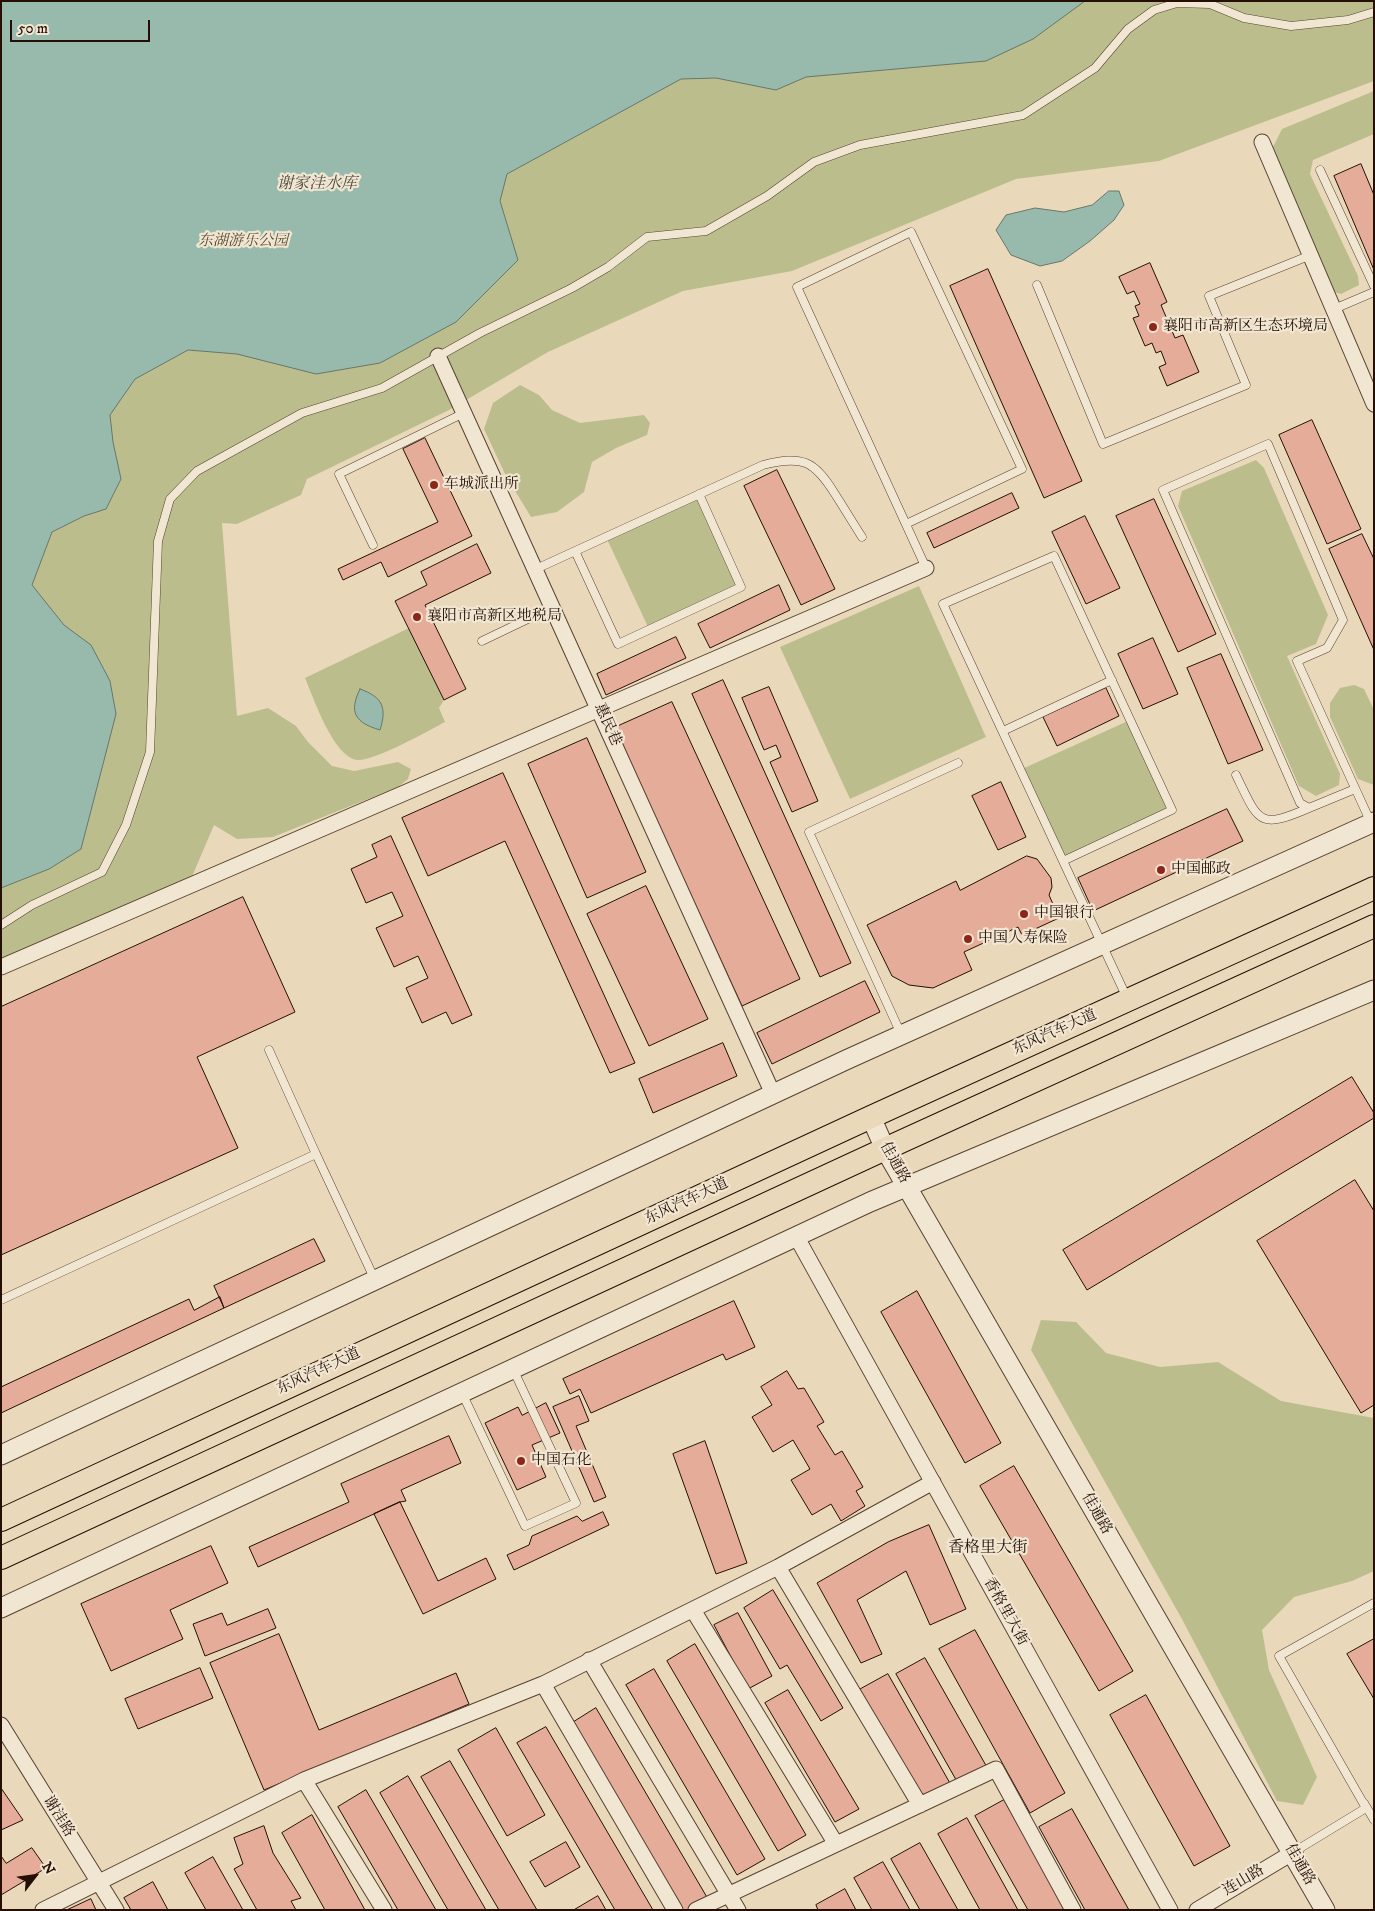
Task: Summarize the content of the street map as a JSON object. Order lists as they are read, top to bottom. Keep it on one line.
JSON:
{"streets":{"main road":["东风汽车大道"],"street":["惠民巷","佳通路","香格里大街","谢洼路","连山路"]},"crossings":[["东风汽车大道","佳通路"],["佳通路","连山路"]],"districts":["香格里大街"],"water":["谢家洼水库"],"parks":["东湖游乐公园"],"places":["襄阳市高新区生态环境局","车城派出所","襄阳市高新区地税局","中国邮政","中国银行","中国人寿保险","中国石化"],"scale_bar":"50 m","north":"top right"}
